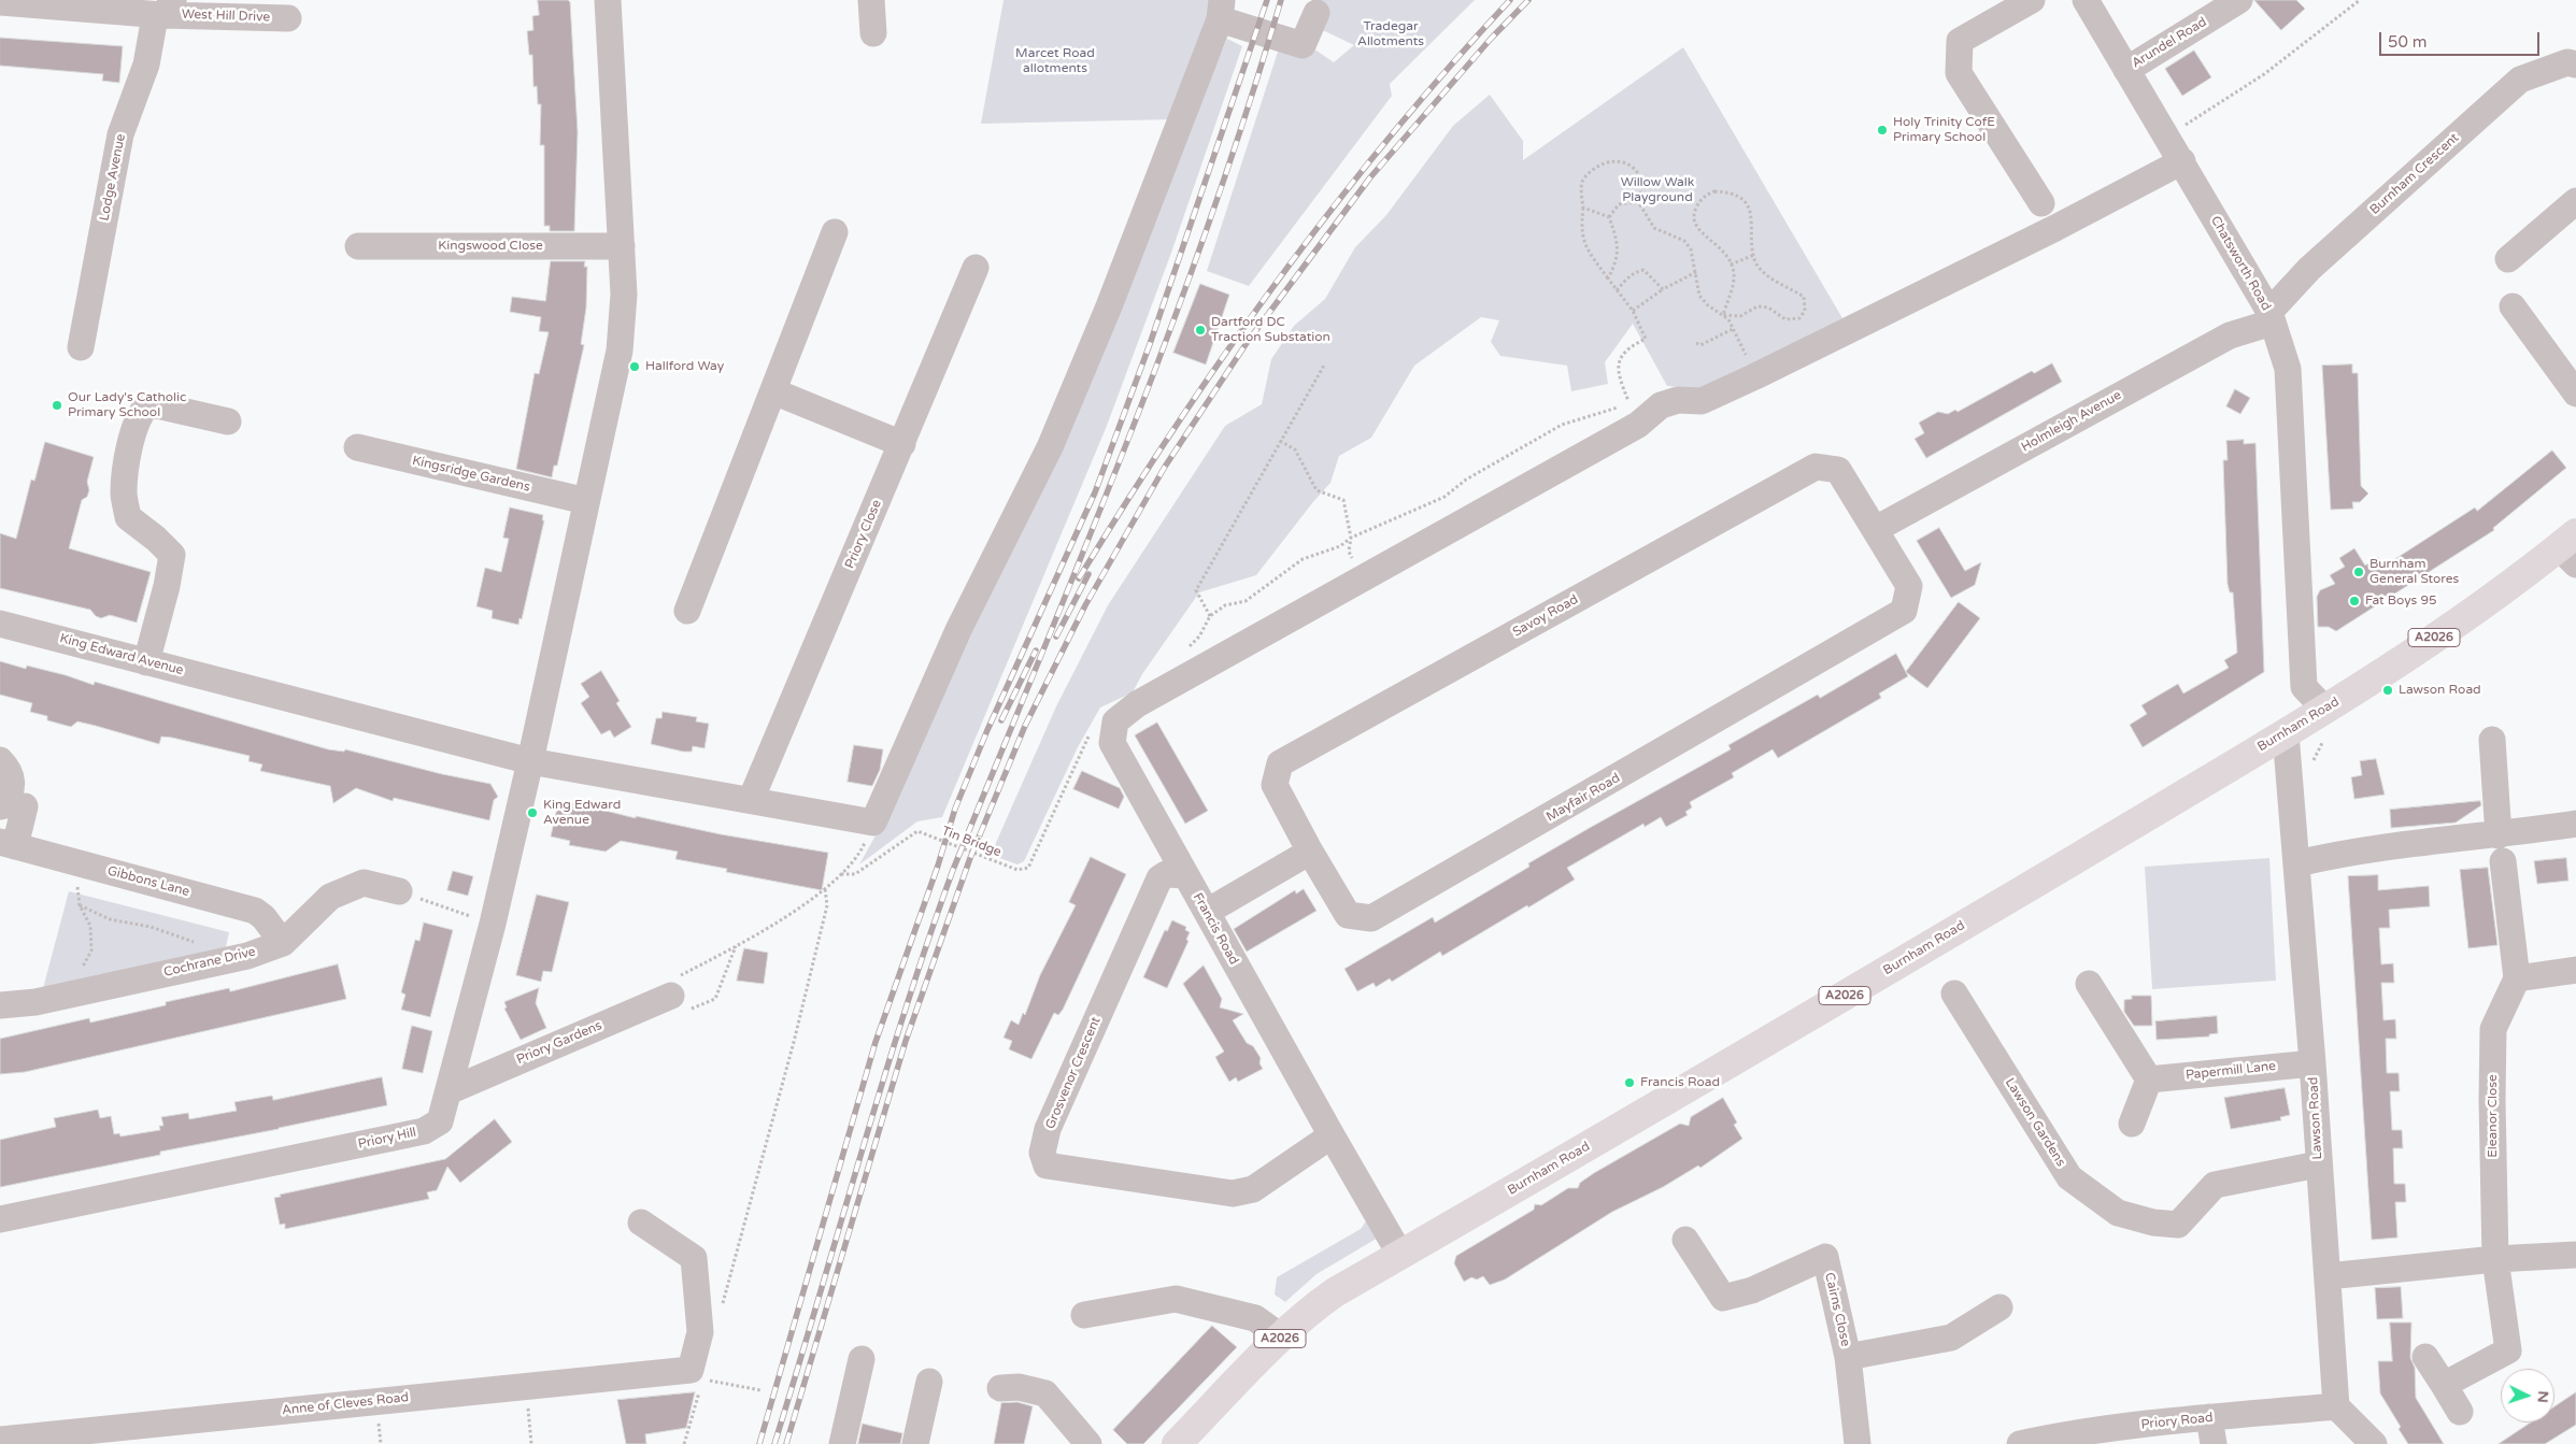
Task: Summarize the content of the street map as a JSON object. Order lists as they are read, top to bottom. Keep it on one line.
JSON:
{"streets":{"main road":["A2026","Burnham Road"],"street":["West Hill Drive","Arundel Road","Burnham Crescent","Lodge Avenue","Kingswood Close","Chatsworth Road","Holmleigh Avenue","Kingsridge Gardens","Priory Close","Savoy Road","King Edward Avenue","Mayfair Road","Gibbons Lane","Francis Road","Cochrane Drive","Priory Gardens","Papermill Lane","Grosvenor Crescent","Eleanor Close","Lawson Road","Lawson Gardens","Priory Hill","Cairns Close","Anne of Cleves Road","Priory Road"],"path":["Tin Bridge"]},"crossings":[["West Hill Drive","Lodge Avenue"],["Arundel Road","Chatsworth Road"],["Burnham Crescent","Chatsworth Road"],["Burnham Crescent","Holmleigh Avenue"],["Chatsworth Road","Holmleigh Avenue"],["Chatsworth Road","Burnham Road"],["Holmleigh Avenue","Savoy Road"],["Holmleigh Avenue","Mayfair Road"],["Priory Close","King Edward Avenue"],["Savoy Road","Mayfair Road"],["King Edward Avenue","Priory Hill"],["Burnham Road","Francis Road"],["Burnham Road","Lawson Road"],["Tin Bridge","Francis Road"],["Gibbons Lane","Cochrane Drive"],["Francis Road","Grosvenor Crescent"],["Priory Gardens","Priory Hill"],["Papermill Lane","Lawson Road"],["Lawson Road","Lawson Gardens"],["Lawson Road","Priory Road"]],"parks":["Tradegar Allotments","Marcet Road allotments","Willow Walk Playground"],"places":["Holy Trinity CofE Primary School","Dartford DC Traction Substation","Hallford Way","Our Lady's Catholic Primary School","Burnham General Stores","Fat Boys 95","Lawson Road","King Edward Avenue","Francis Road"],"scale_bar":"50 m","north":"right"}
